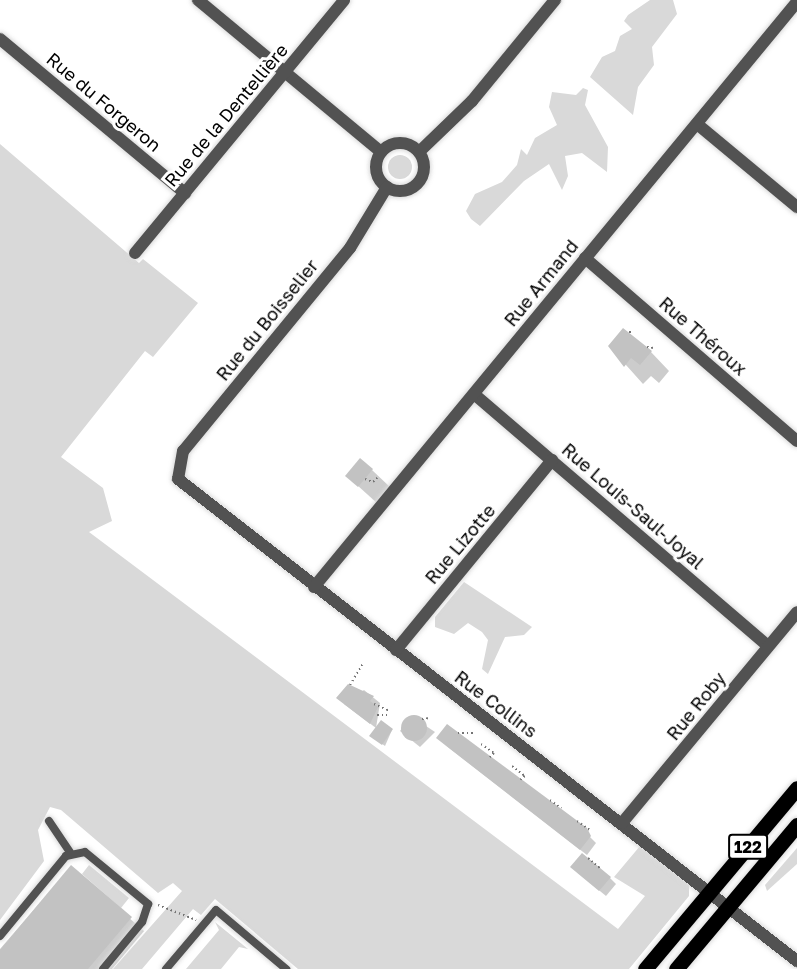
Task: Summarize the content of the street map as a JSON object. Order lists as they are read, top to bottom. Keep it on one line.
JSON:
{"streets":{"main road":["122"],"street":["Rue du Forgeron","Rue de la Dentellière","Rue Armand","Rue du Boisselier","Rue Théroux","Rue Louis-Saul-Joyal","Rue Lizotte","Rue Collins","Rue Roby"]},"crossings":[["Rue du Forgeron","Rue de la Dentellière"],["Rue Armand","Rue Théroux"],["Rue Armand","Rue Louis-Saul-Joyal"],["Rue Armand","Rue Collins"],["Rue du Boisselier","Rue Collins"],["Rue Louis-Saul-Joyal","Rue Lizotte"],["Rue Louis-Saul-Joyal","Rue Roby"],["Rue Lizotte","Rue Collins"],["Rue Collins","Rue Roby"],["Rue Collins","122"]]}
